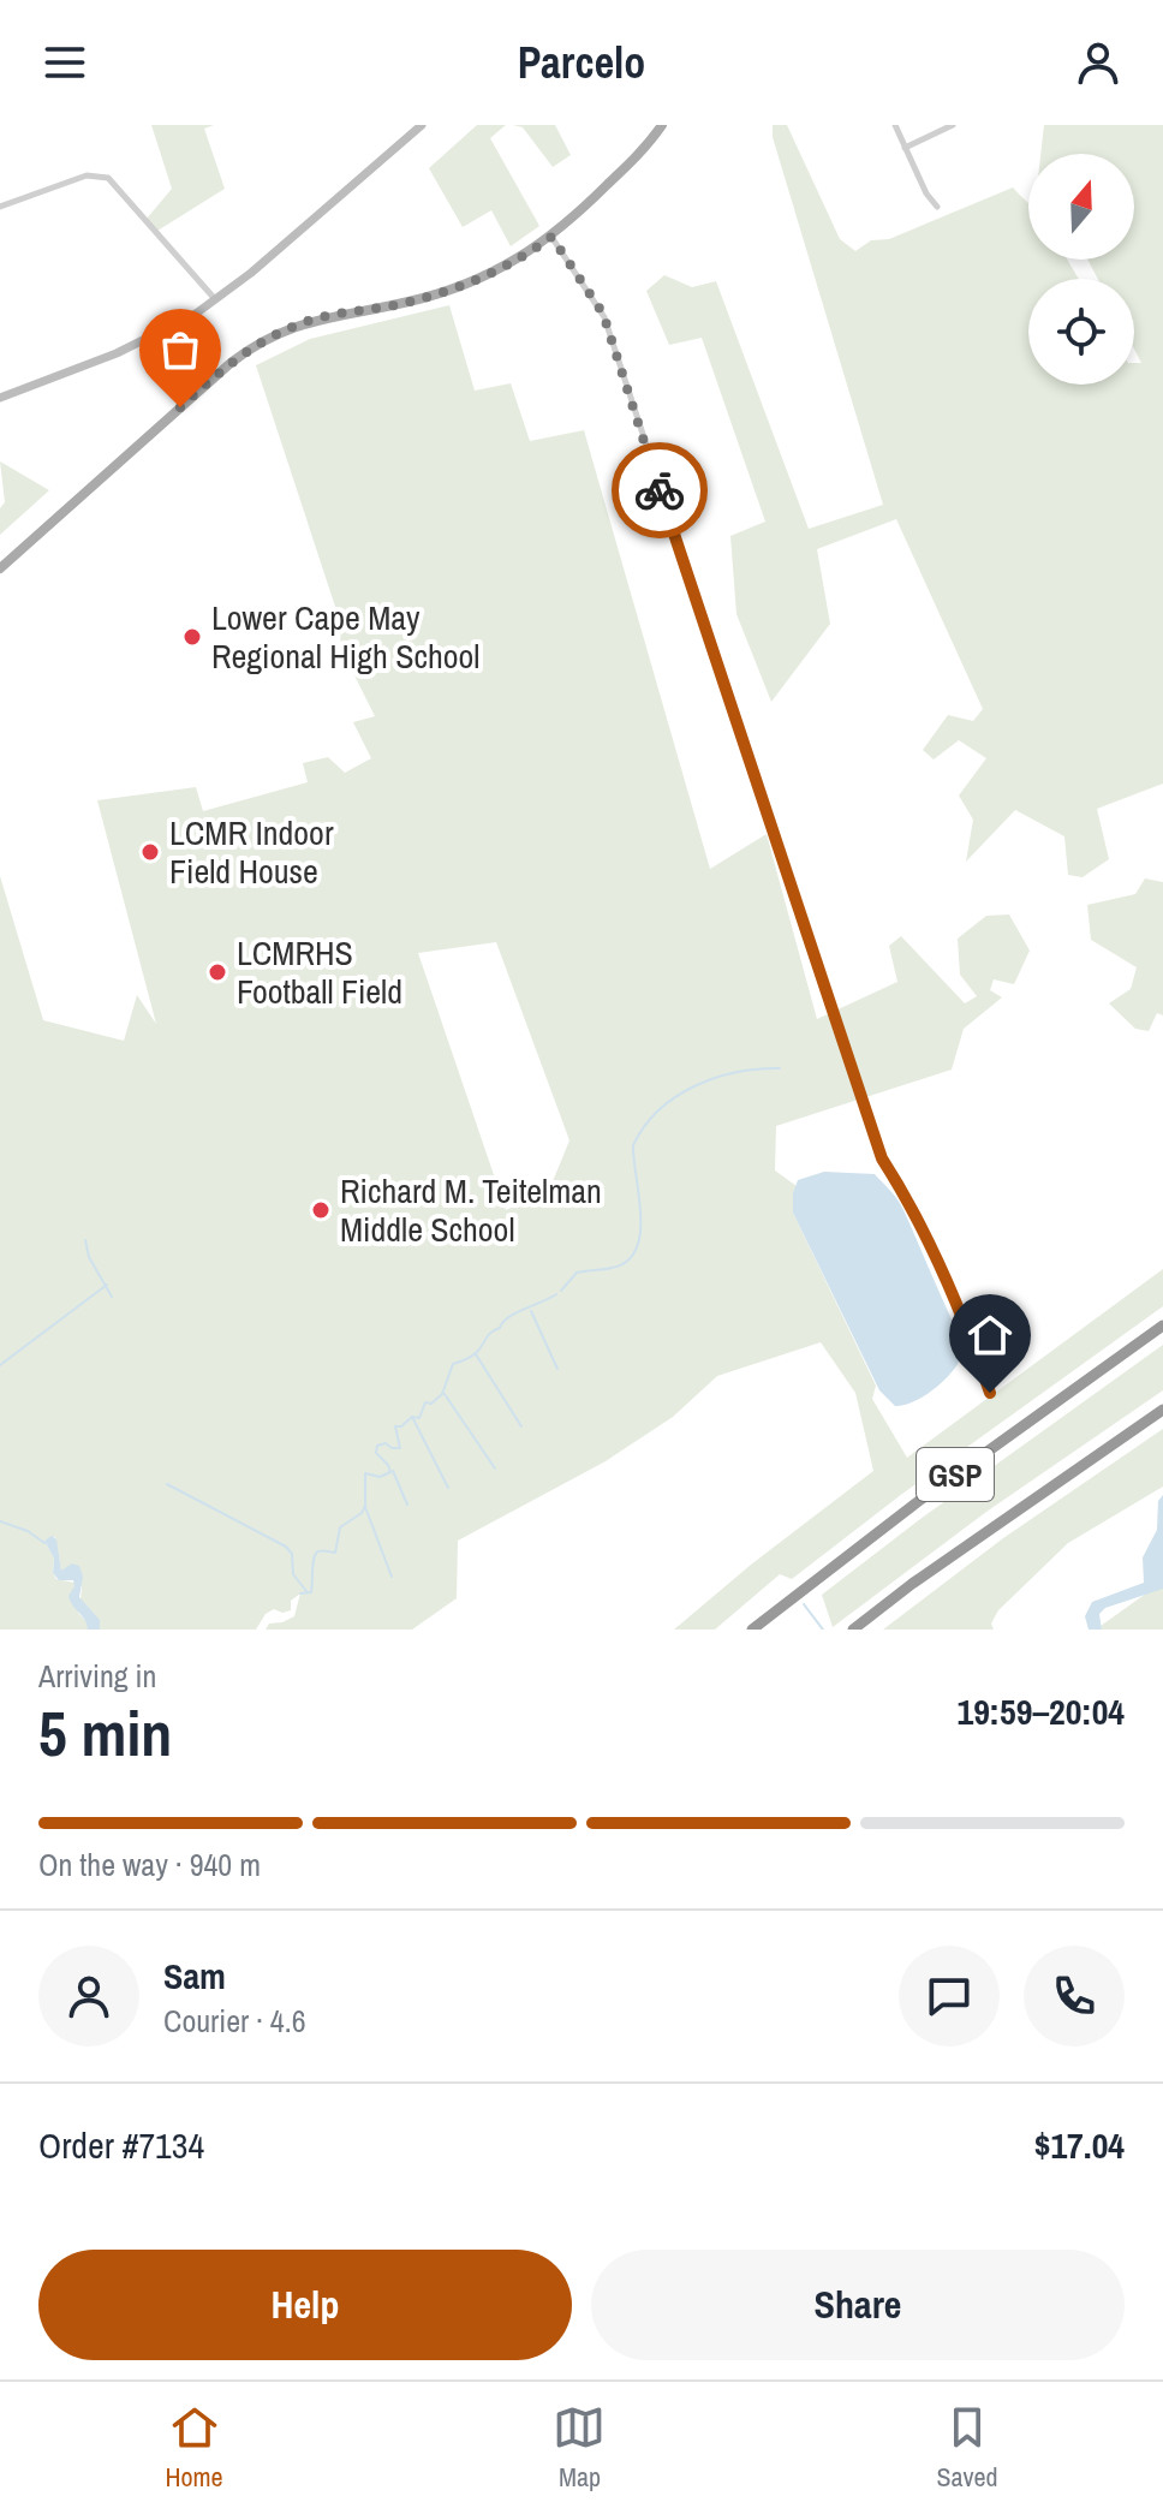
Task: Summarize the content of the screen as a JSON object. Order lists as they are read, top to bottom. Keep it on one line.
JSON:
{"streets":{"highway":["GSP"]},"places":["Lower Cape May Regional High School","LCMR Indoor Field House","LCMRHS Football Field","Richard M. Teitelman Middle School"],"north":"top","page":{"header":"Parcelo","heading":["5 min","Arriving in","19:59–20:04"],"panel":["Sam","Courier · 4.6","Order #7134","$17.04"],"bar":"On the way · 940 m","buttons":["Help","Share"],"tabs":["Home","Map","Saved"]}}
